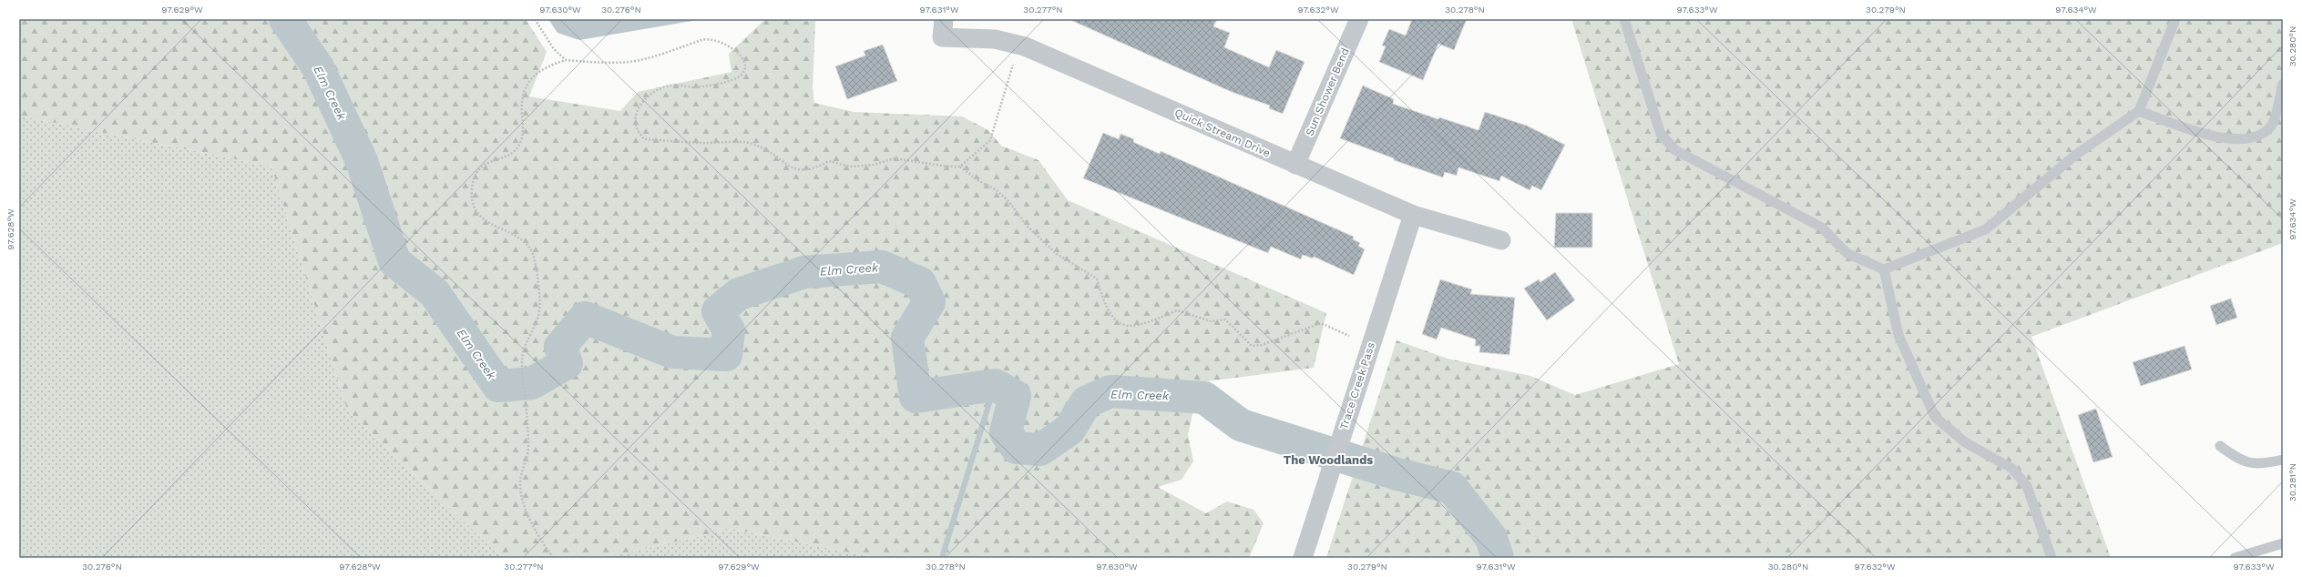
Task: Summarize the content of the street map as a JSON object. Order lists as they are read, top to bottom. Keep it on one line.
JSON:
{"streets":{"street":["Sun Shower Bend","Quick Stream Drive","Trace Creek Pass"]},"crossings":[["Sun Shower Bend","Quick Stream Drive"],["Quick Stream Drive","Trace Creek Pass"]],"districts":["The Woodlands"],"water":["Elm Creek"],"coordinates":["97.629°W","97.630°W","30.276°N","97.631°W","30.277°N","97.632°W","30.278°N","97.633°W","30.279°N","97.634°W","30.280°N","97.628°W","30.281°N"]}
